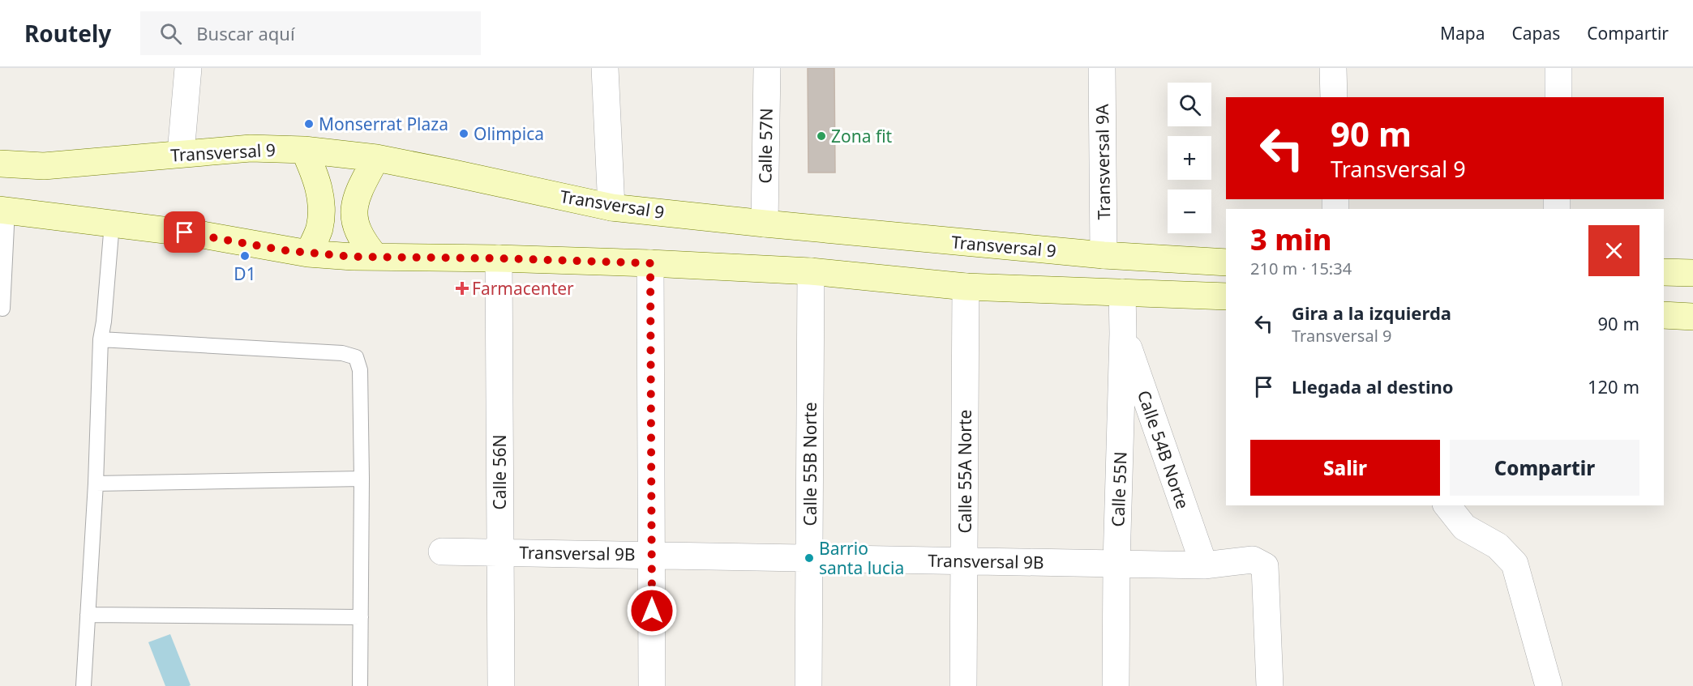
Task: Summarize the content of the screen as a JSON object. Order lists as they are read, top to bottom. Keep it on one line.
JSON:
{"streets":{"main road":["Transversal 9"],"street":["Calle 57N","Transversal 9A","Calle 54B Norte","Calle 55B Norte","Calle 55A Norte","Calle 56N","Calle 55N","Transversal 9B"]},"crossings":[["Calle 57N","Transversal 9"],["Transversal 9","Transversal 9A"],["Calle 54B Norte","Calle 55N"],["Calle 54B Norte","Transversal 9B"],["Calle 55B Norte","Transversal 9B"],["Calle 55A Norte","Transversal 9B"],["Calle 56N","Transversal 9B"],["Calle 55N","Transversal 9B"]],"places":{"other":["Monserrat Plaza","Olimpica","Zona fit","D1","Barrio santa lucia"],"health":["Farmacenter"]},"page":{"header":"Routely","search":"Buscar aquí","nav":["Mapa","Capas","Compartir"],"map_buttons":["+","−"],"turn":["90 m","Transversal 9"],"heading":["3 min","210 m · 15:34"],"list":[{"name":"Gira a la izquierda","note":"Transversal 9","value":"90 m"},{"name":"Llegada al destino","value":"120 m"}],"buttons":["Salir","Compartir"]}}
